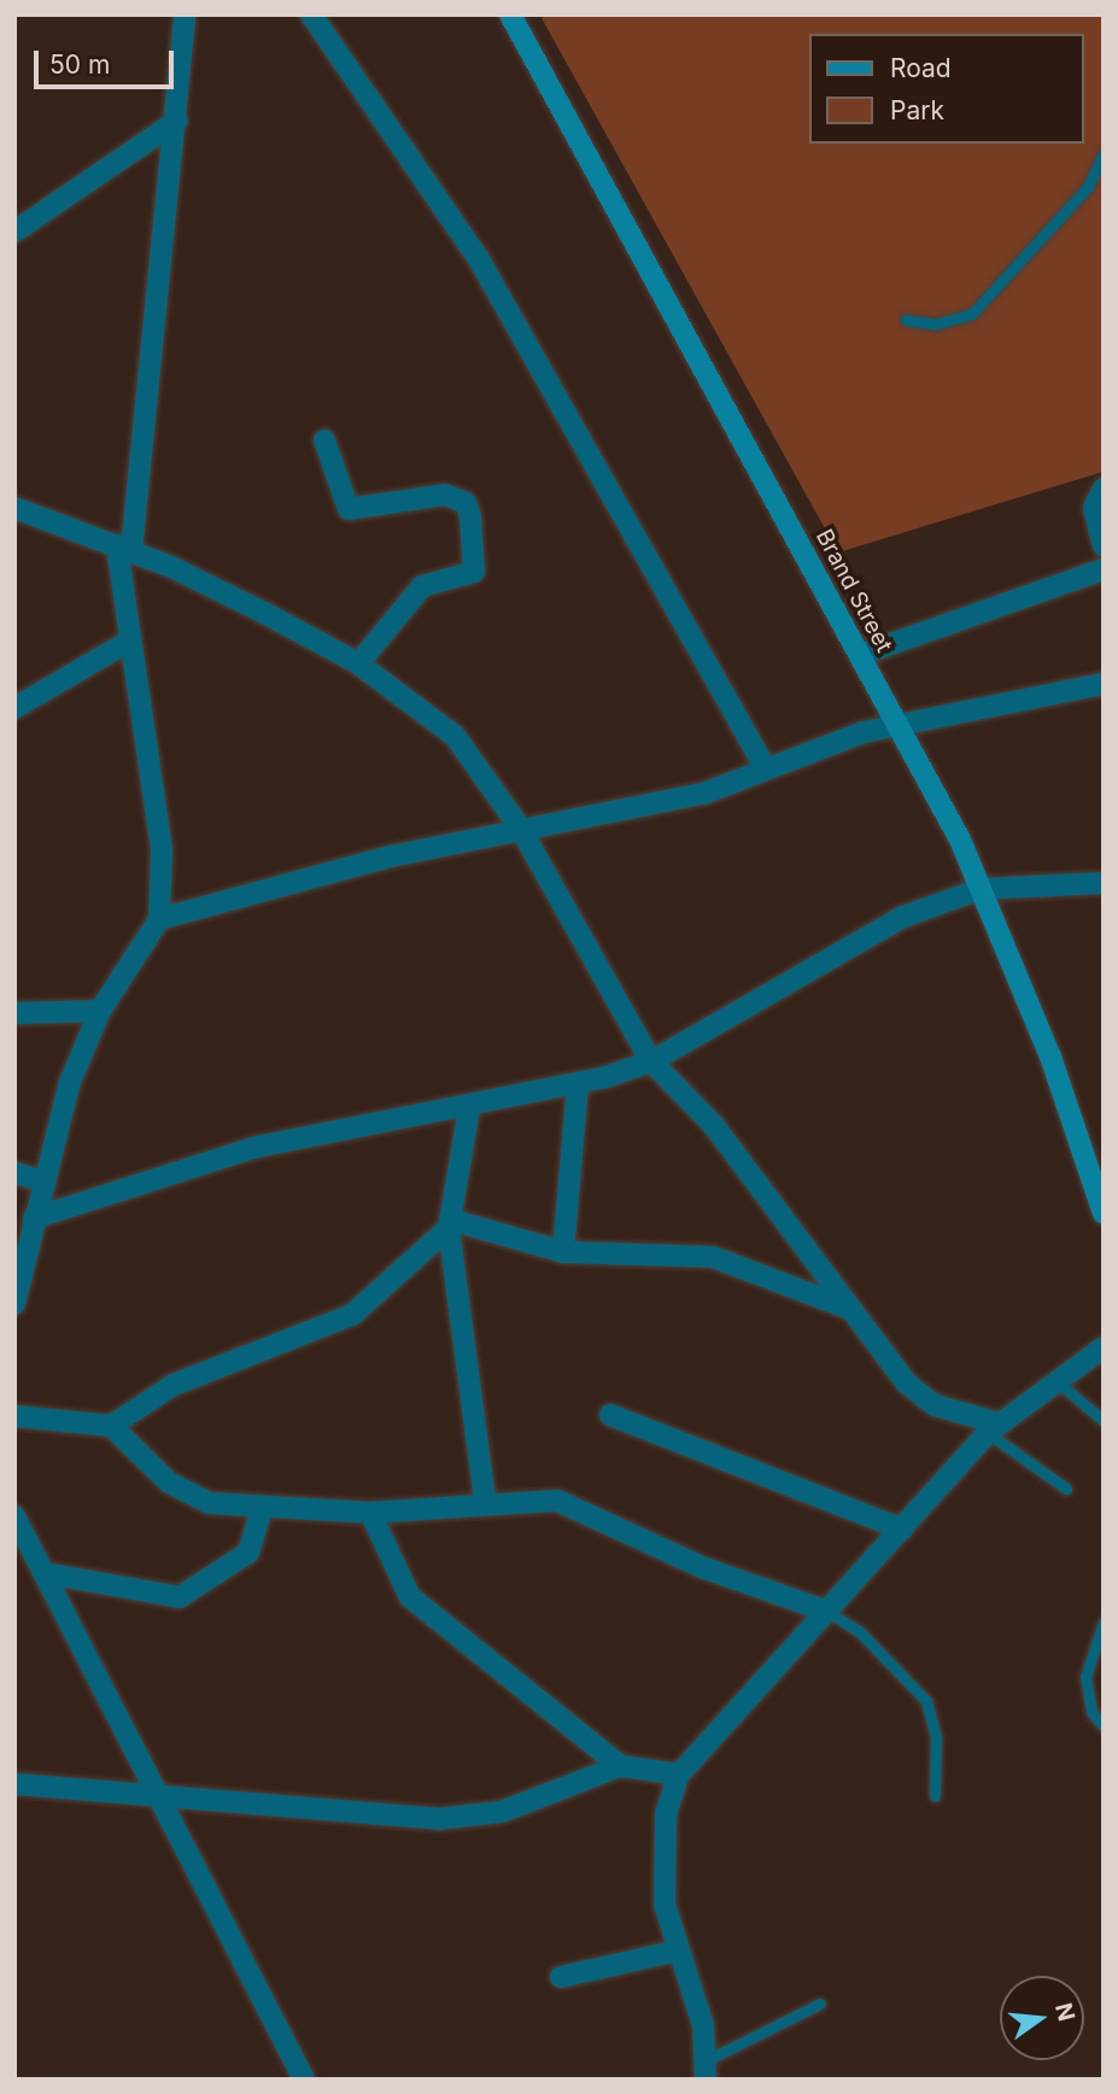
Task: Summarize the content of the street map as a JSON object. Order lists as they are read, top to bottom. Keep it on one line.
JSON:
{"streets":{"street":["Brand Street"]},"legend":["Road","Park"],"scale_bar":"50 m","north":"right"}
